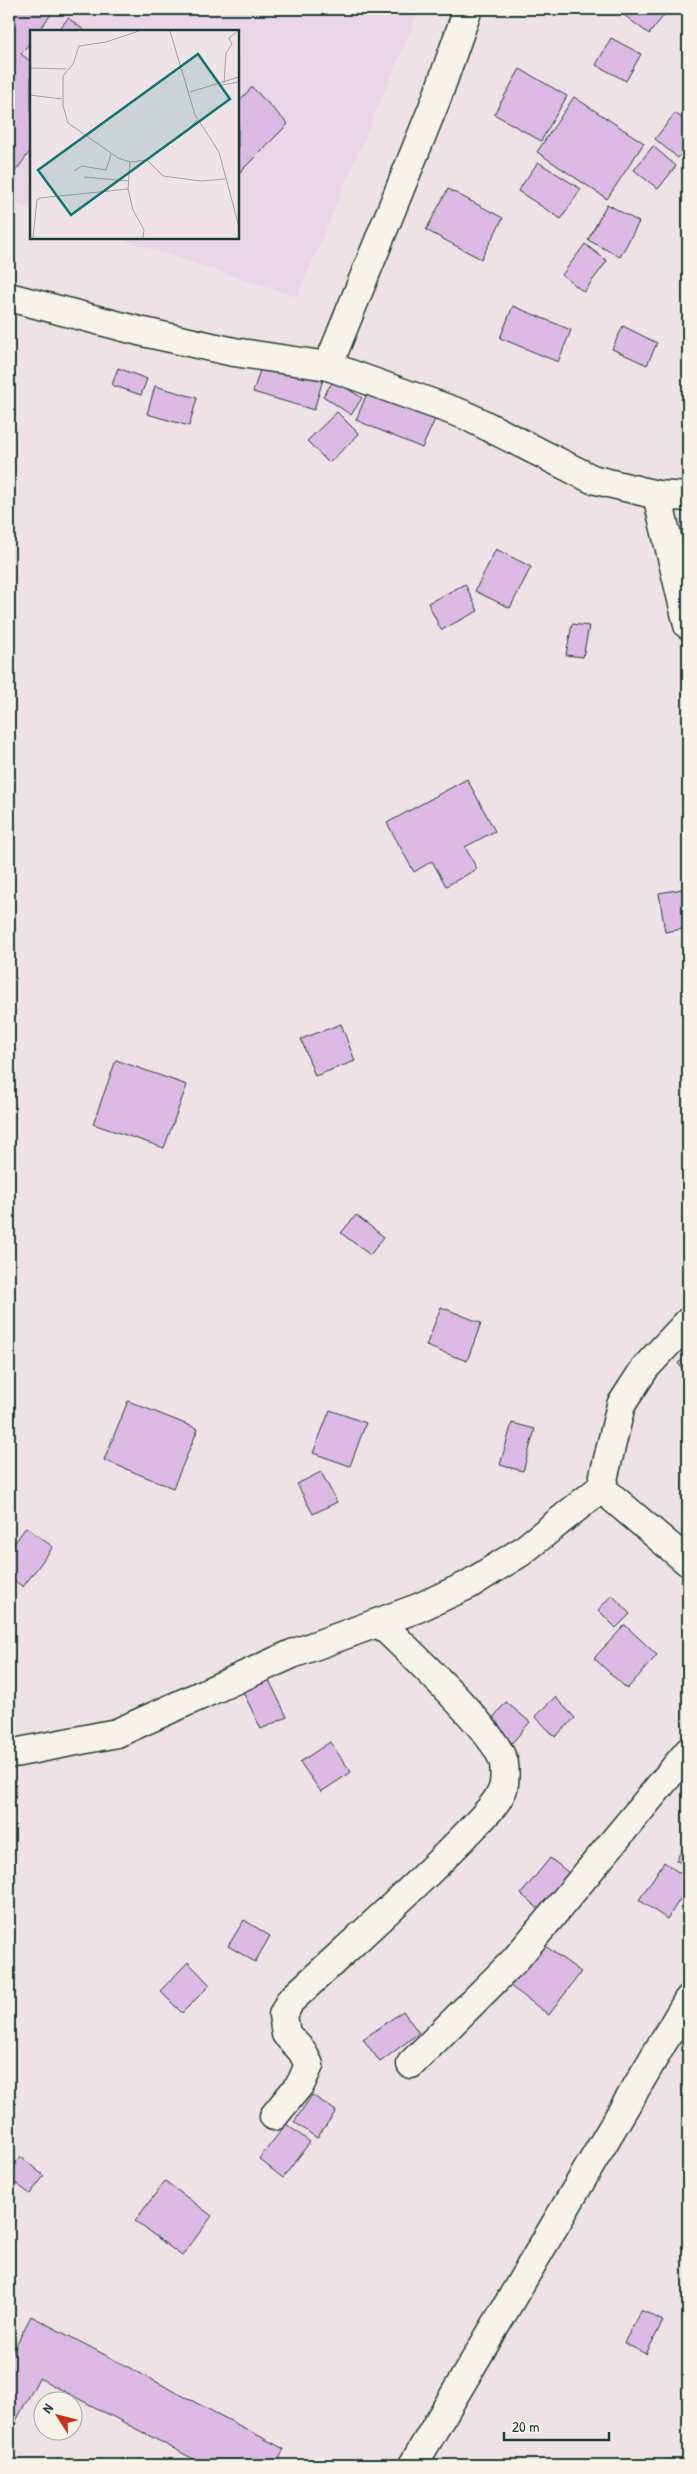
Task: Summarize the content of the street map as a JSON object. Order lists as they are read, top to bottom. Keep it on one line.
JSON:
{"scale_bar":"20 m","north":"top left"}
